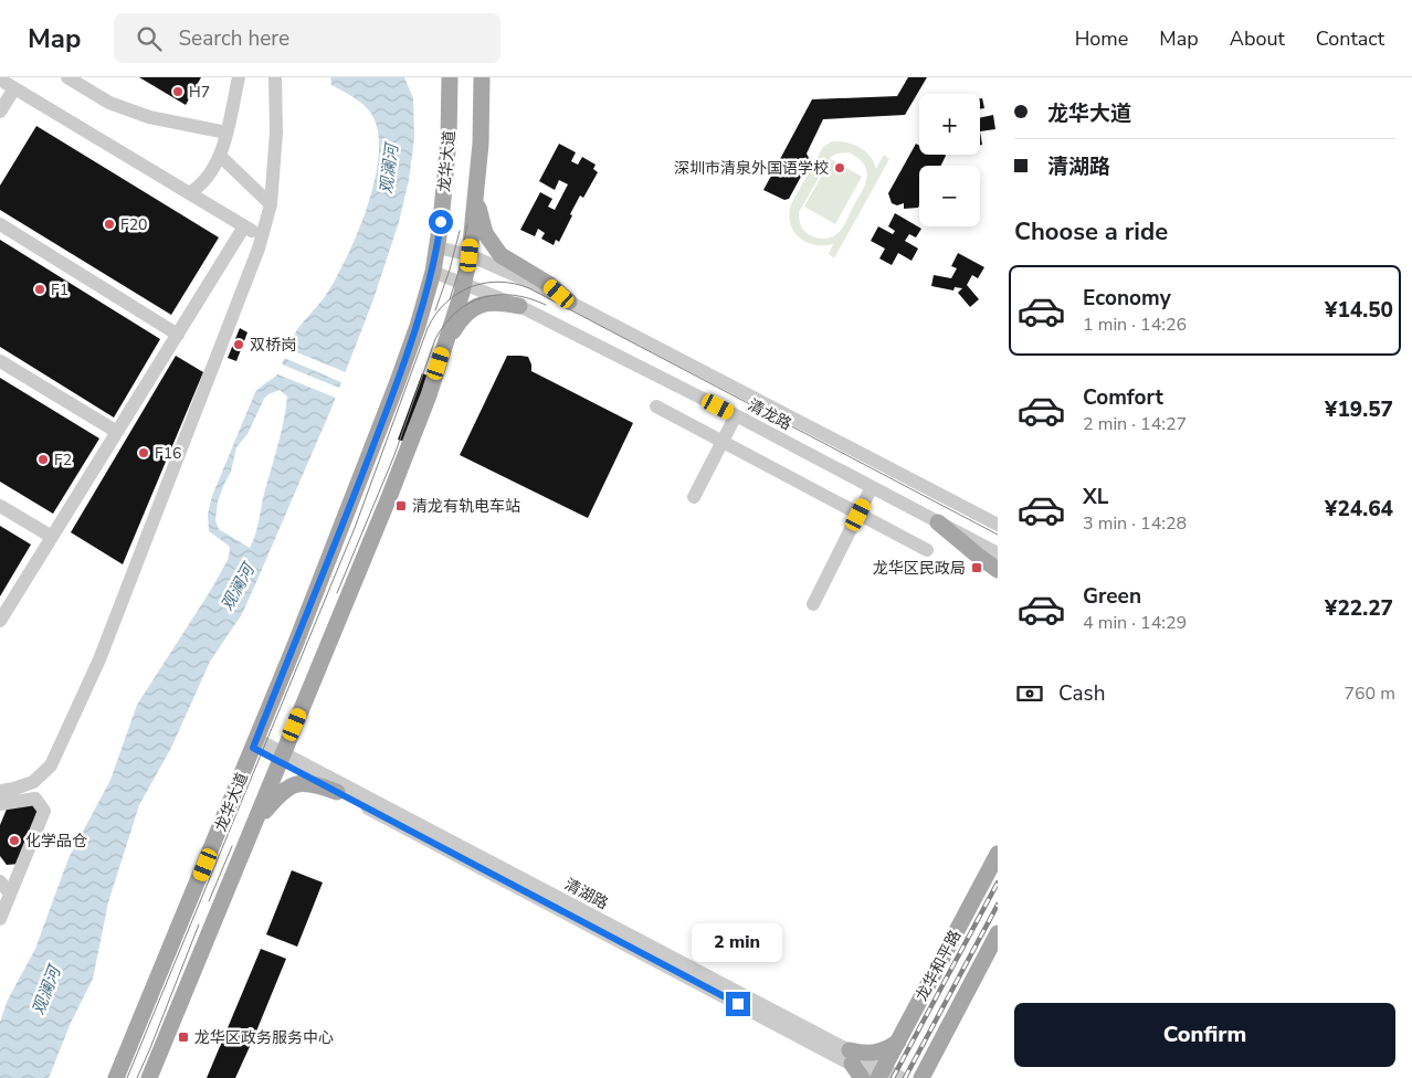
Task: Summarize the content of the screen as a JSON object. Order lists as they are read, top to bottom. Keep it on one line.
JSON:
{"streets":{"main road":["龙华大道","龙华和平路"],"street":["清龙路","清湖路"]},"crossings":[["龙华大道","清龙路"],["龙华大道","清湖路"],["清湖路","龙华和平路"]],"water":["观澜河"],"places":{"other":["H7","深圳市清泉外国语学校","F20","F1","双桥岗","F16","F2","化学品仓"],"transit":["清龙有轨电车站","龙华区民政局","龙华区政务服务中心"]},"page":{"header":"Map","search":"Search here","nav":["Home","Map","About","Contact"],"banner":["龙华大道","清湖路"],"map_buttons":["+","−"],"heading":"Choose a ride","list":[{"name":"Economy","note":"1 min · 14:26","value":"¥14.50"},{"name":"Comfort","note":"2 min · 14:27","value":"¥19.57"},{"name":"XL","note":"3 min · 14:28","value":"¥24.64"},{"name":"Green","note":"4 min · 14:29","value":"¥22.27"}],"pay":["Cash","760 m"],"bubble":"2 min","buttons":"Confirm"}}
